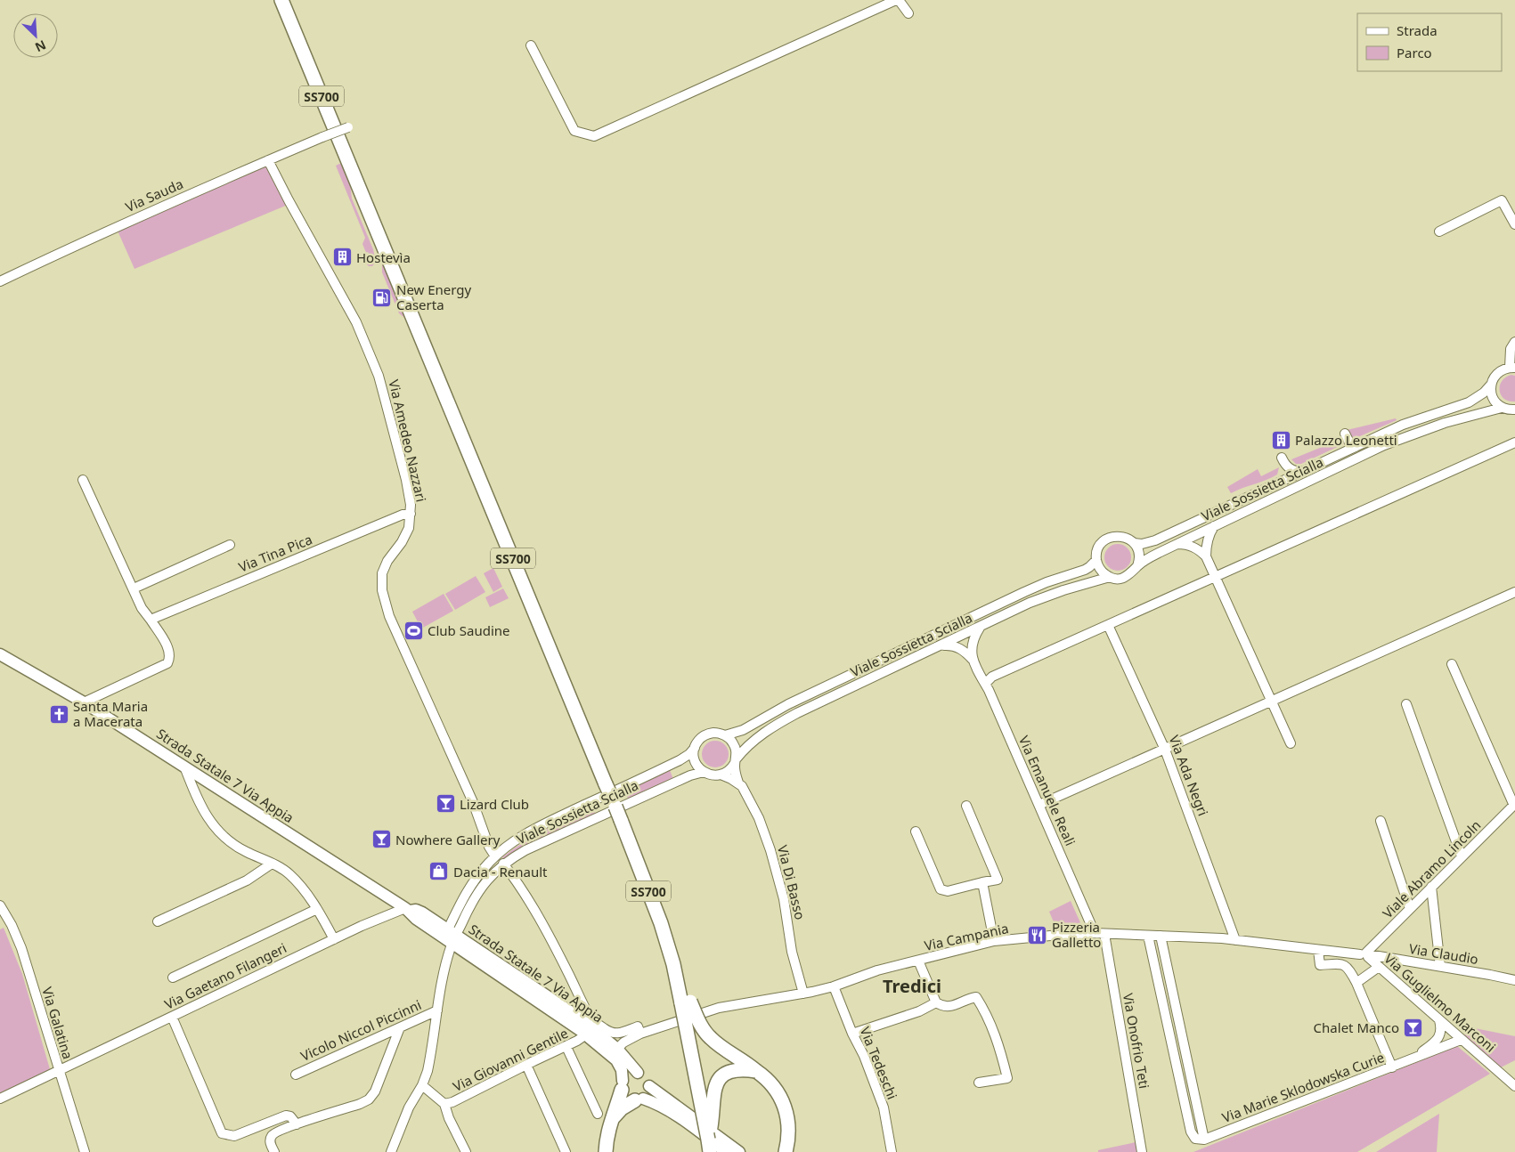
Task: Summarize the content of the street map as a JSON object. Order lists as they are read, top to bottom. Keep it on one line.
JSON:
{"streets":{"highway":["SS700"],"main road":["Strada Statale 7 Via Appia"],"street":["Via Sauda","Via Amedeo Nazzari","Viale Sossietta Scialla","Via Tina Pica","Via Ada Negri","Via Emanuele Reali","Viale Abramo Lincoln","Via Di Basso","Via Campania","Via Claudio","Via Gaetano Filangeri","Via Guglielmo Marconi","Via Galatina","Vicolo Niccol Piccinni","Via Onofrio Teti","Via Giovanni Gentile","Via Tedeschi","Via Marie Sklodowska Curie"]},"crossings":[["Via Sauda","Via Amedeo Nazzari"],["Via Amedeo Nazzari","Viale Sossietta Scialla"],["Via Amedeo Nazzari","Via Tina Pica"],["Viale Sossietta Scialla","Strada Statale 7 Via Appia"],["Viale Sossietta Scialla","Via Emanuele Reali"],["Viale Sossietta Scialla","Via Di Basso"],["Strada Statale 7 Via Appia","Via Campania"],["Strada Statale 7 Via Appia","Via Gaetano Filangeri"],["Strada Statale 7 Via Appia","Via Giovanni Gentile"],["Via Ada Negri","Via Campania"],["Via Emanuele Reali","Via Campania"],["Viale Abramo Lincoln","Via Campania"],["Viale Abramo Lincoln","Via Claudio"],["Viale Abramo Lincoln","Via Guglielmo Marconi"],["Via Di Basso","Via Campania"],["Via Campania","Via Claudio"],["Via Campania","Via Guglielmo Marconi"],["Via Campania","Via Onofrio Teti"],["Via Campania","Via Tedeschi"],["Via Claudio","Via Guglielmo Marconi"],["Via Gaetano Filangeri","Via Galatina"],["Via Guglielmo Marconi","Via Marie Sklodowska Curie"]],"districts":["Tredici"],"places":{"building":["Hostevìa","Palazzo Leonetti"],"fuel station":["New Energy Caserta"],"sports":["Club Saudine"],"church":["Santa Maria a Macerata"],"bar":["Lizard Club","Nowhere Gallery","Chalet Manco"],"shop":["Dacia - Renault"],"restaurant":["Pizzeria Galletto"]},"legend":["Strada","Parco"],"north":"bottom right"}
